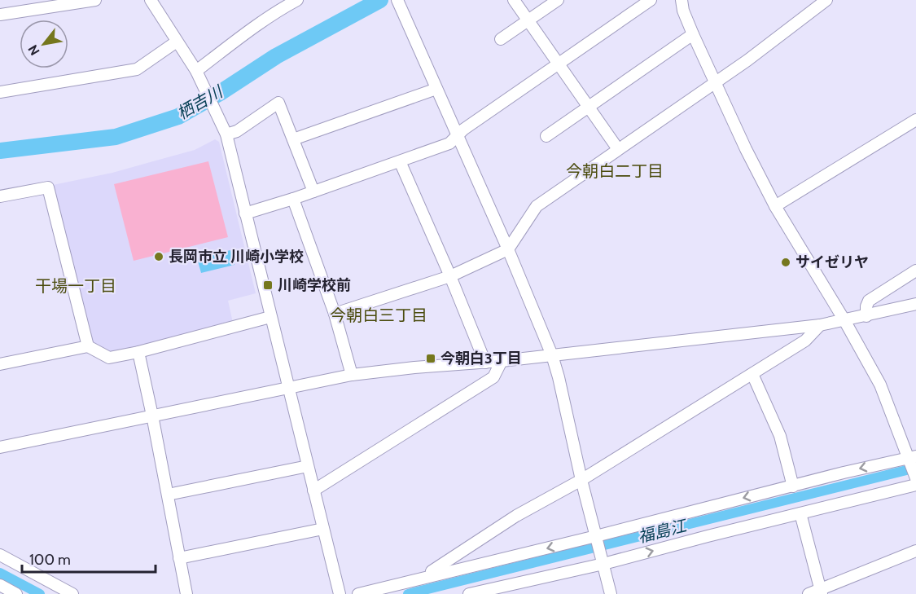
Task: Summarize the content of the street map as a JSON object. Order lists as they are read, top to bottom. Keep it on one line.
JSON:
{"districts":["今朝白二丁目","干場一丁目","今朝白三丁目"],"water":["栖吉川","福島江"],"places":{"other":["長岡市立 川崎小学校","サイゼリヤ"],"transit":["川崎学校前","今朝白3丁目"]},"scale_bar":"100 m","north":"bottom left"}
